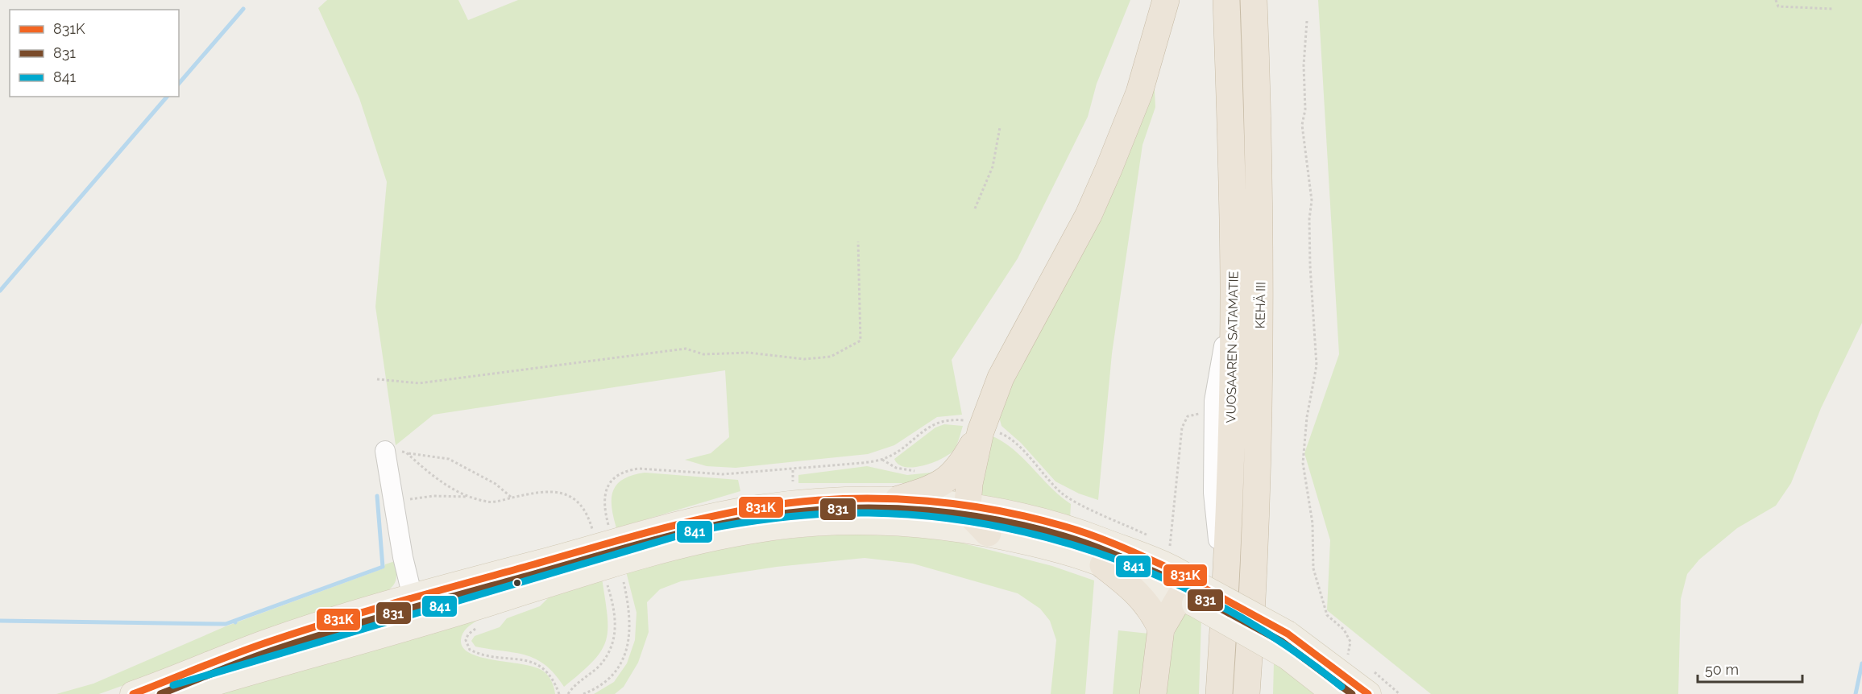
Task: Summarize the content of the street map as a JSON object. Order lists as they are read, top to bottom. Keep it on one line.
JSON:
{"streets":{"highway":["KEHÄ III","VUOSAAREN SATAMATIE"]},"lines":["transit line 831K","transit line 831","transit line 841"],"legend":["831K","831","841"],"scale_bar":"50 m"}
